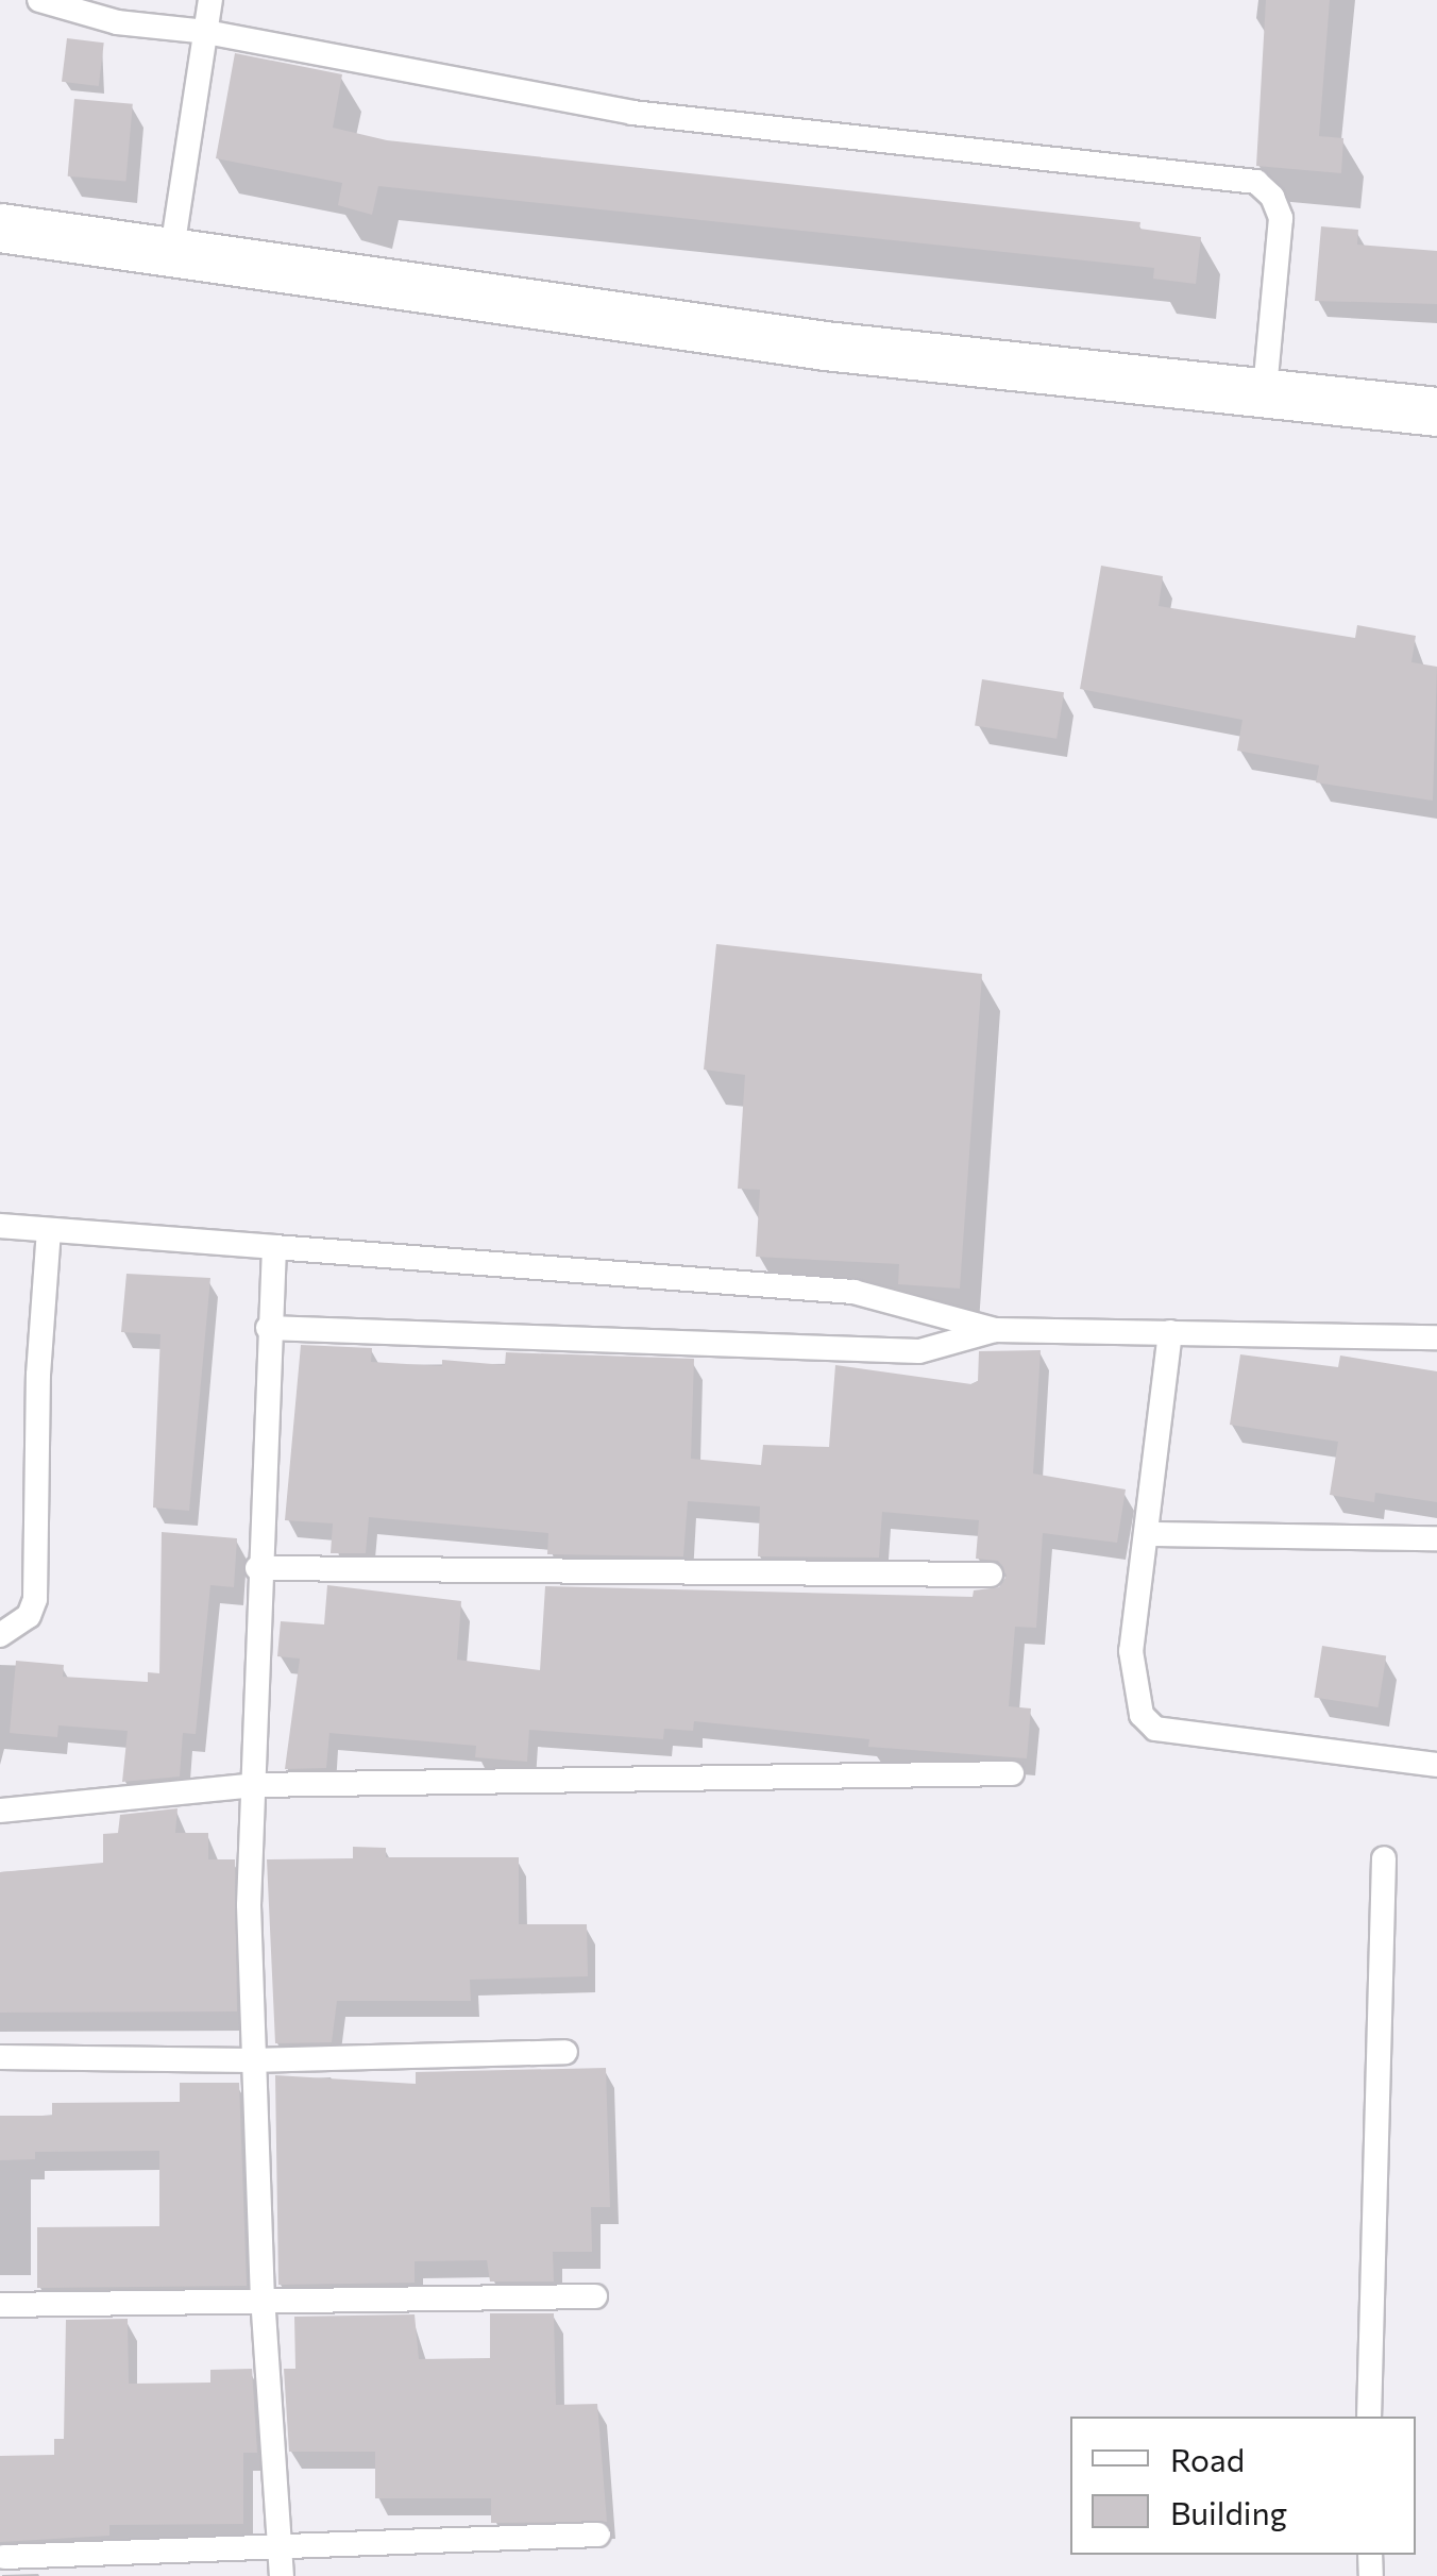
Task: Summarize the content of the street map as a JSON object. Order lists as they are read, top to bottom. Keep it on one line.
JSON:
{"legend":["Road","Building"]}
